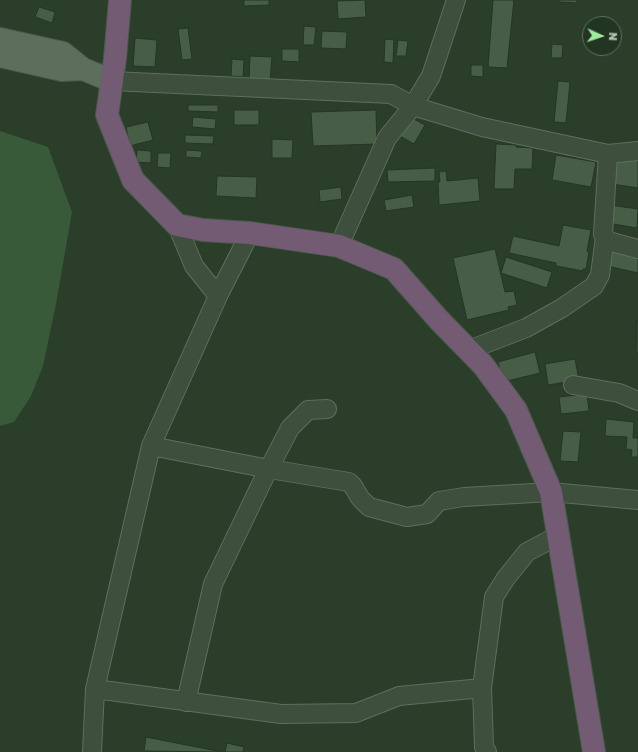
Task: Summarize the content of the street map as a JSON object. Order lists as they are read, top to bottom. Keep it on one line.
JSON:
{"north":"right"}
